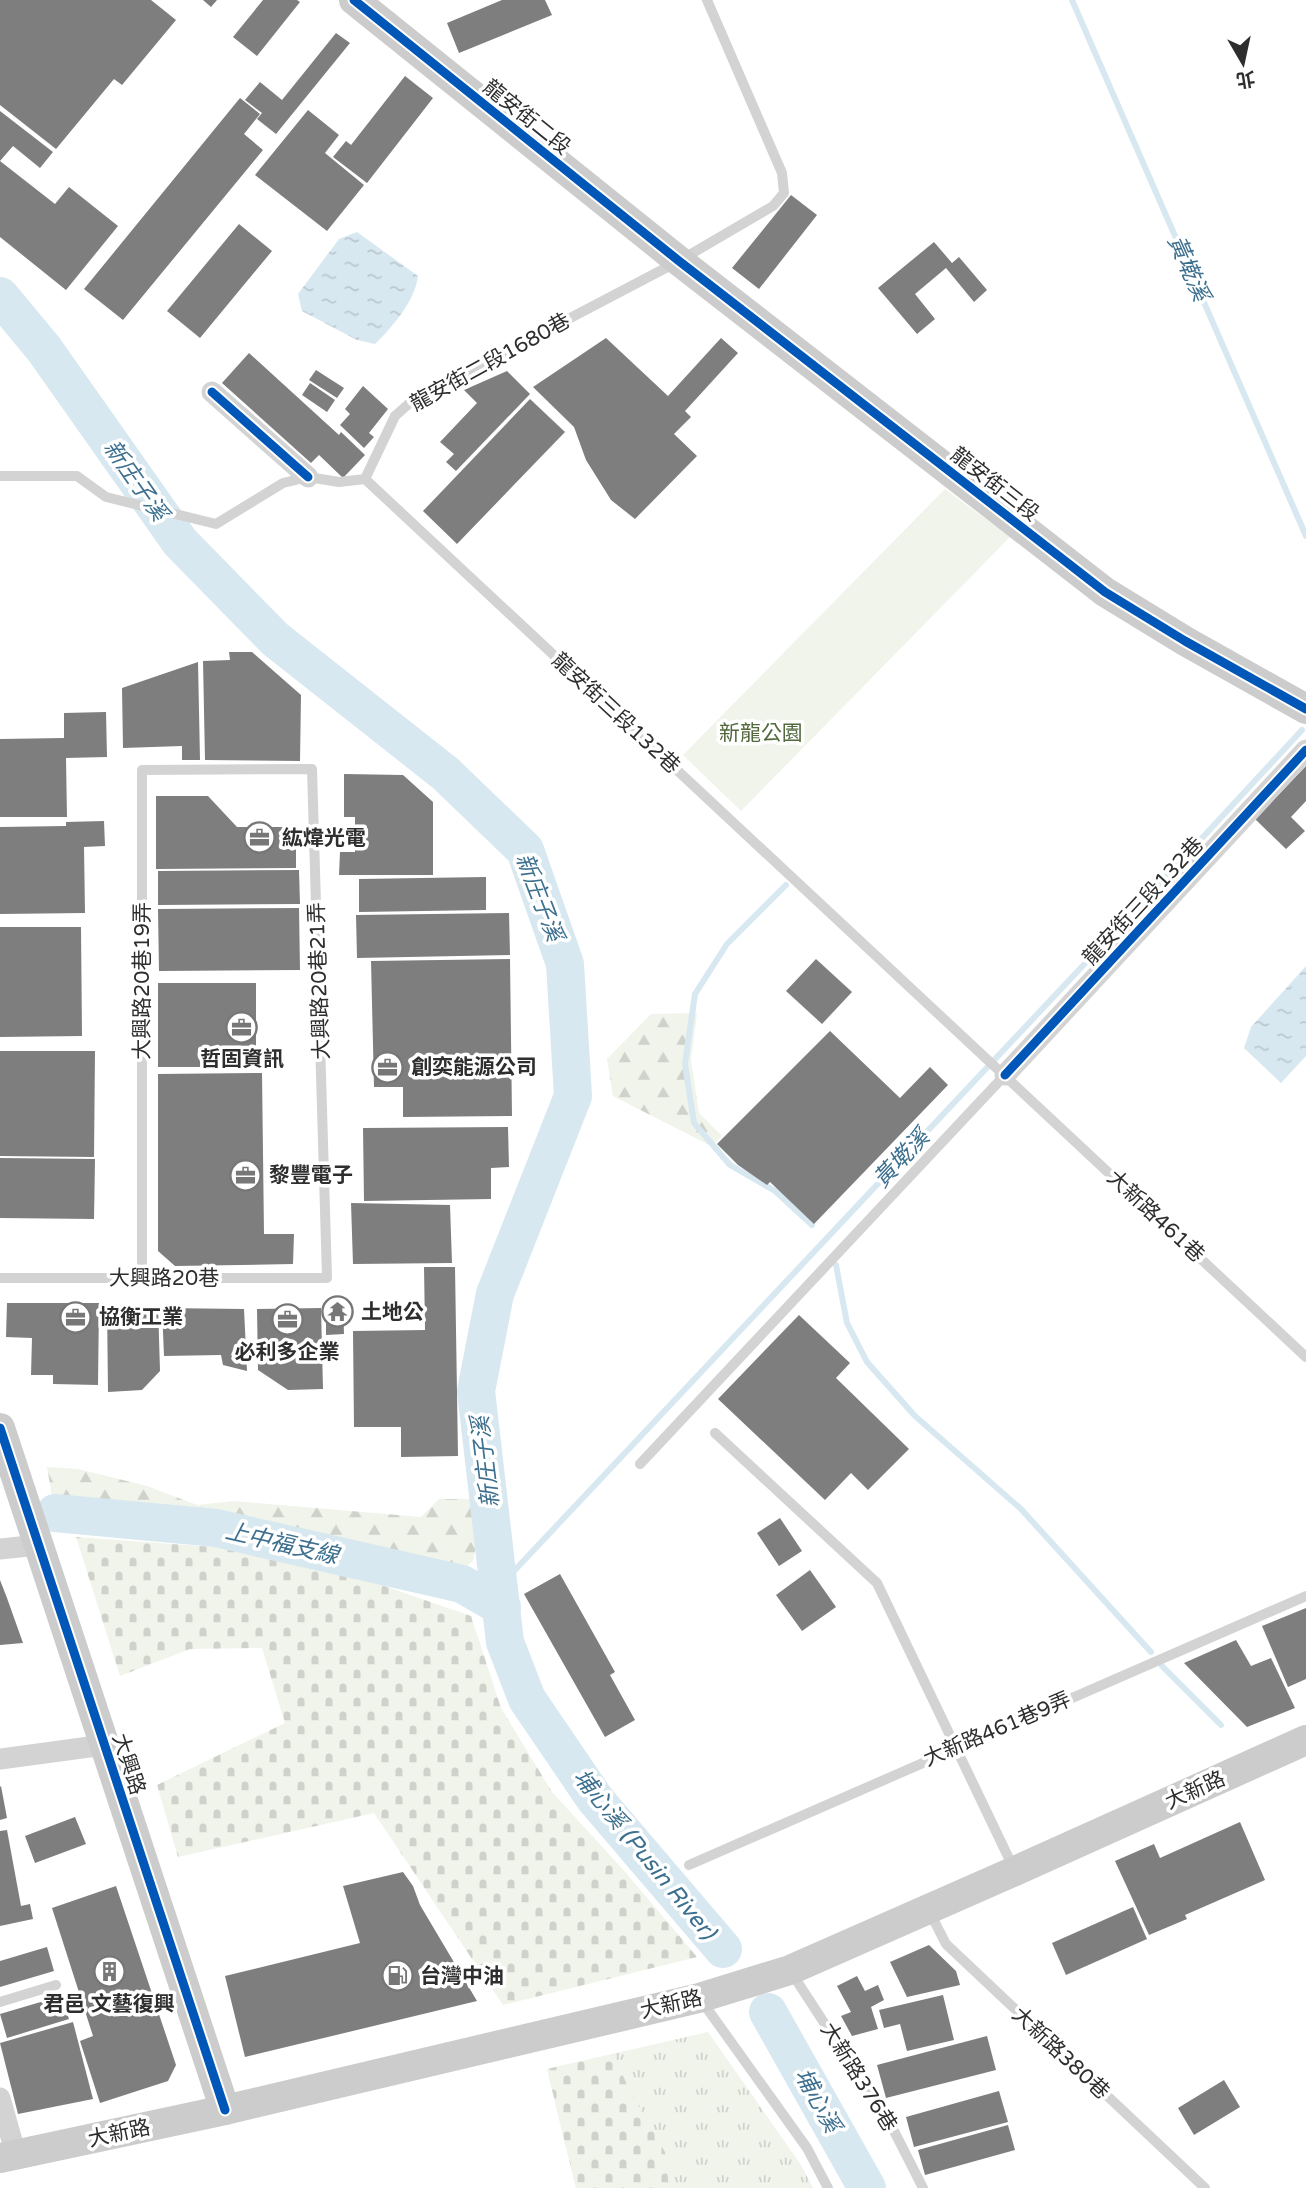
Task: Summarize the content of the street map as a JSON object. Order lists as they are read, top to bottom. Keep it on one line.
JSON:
{"streets":{"street":["龍安街二段","龍安街三段","龍安街三段132巷","大興路","大新路"],"lane":["龍安街二段1680巷","大興路20巷19弄","大興路20巷21弄","大新路461巷","大興路20巷","大新路461巷9弄","大新路380巷","大新路376巷"]},"crossings":[["龍安街二段","龍安街二段1680巷"],["龍安街二段","龍安街三段"],["龍安街二段1680巷","龍安街三段"],["龍安街二段1680巷","龍安街三段132巷"],["龍安街三段132巷","大新路461巷"],["大興路20巷19弄","大興路20巷21弄"],["大興路20巷19弄","大興路20巷"],["大興路20巷21弄","大興路20巷"],["大興路","大新路"],["大新路","大新路380巷"],["大新路","大新路376巷"]],"water":["黃墘溪","新庄子溪","上中福支線","埔心溪 (Pusin River)","埔心溪"],"parks":["新龍公園"],"places":{"office":["紘煒光電","哲固資訊","創奕能源公司","黎豐電子","協衡工業","必利多企業"],"temple":["土地公"],"building":["君邑 文藝復興"],"fuel station":["台灣中油"]},"north":"bottom"}
